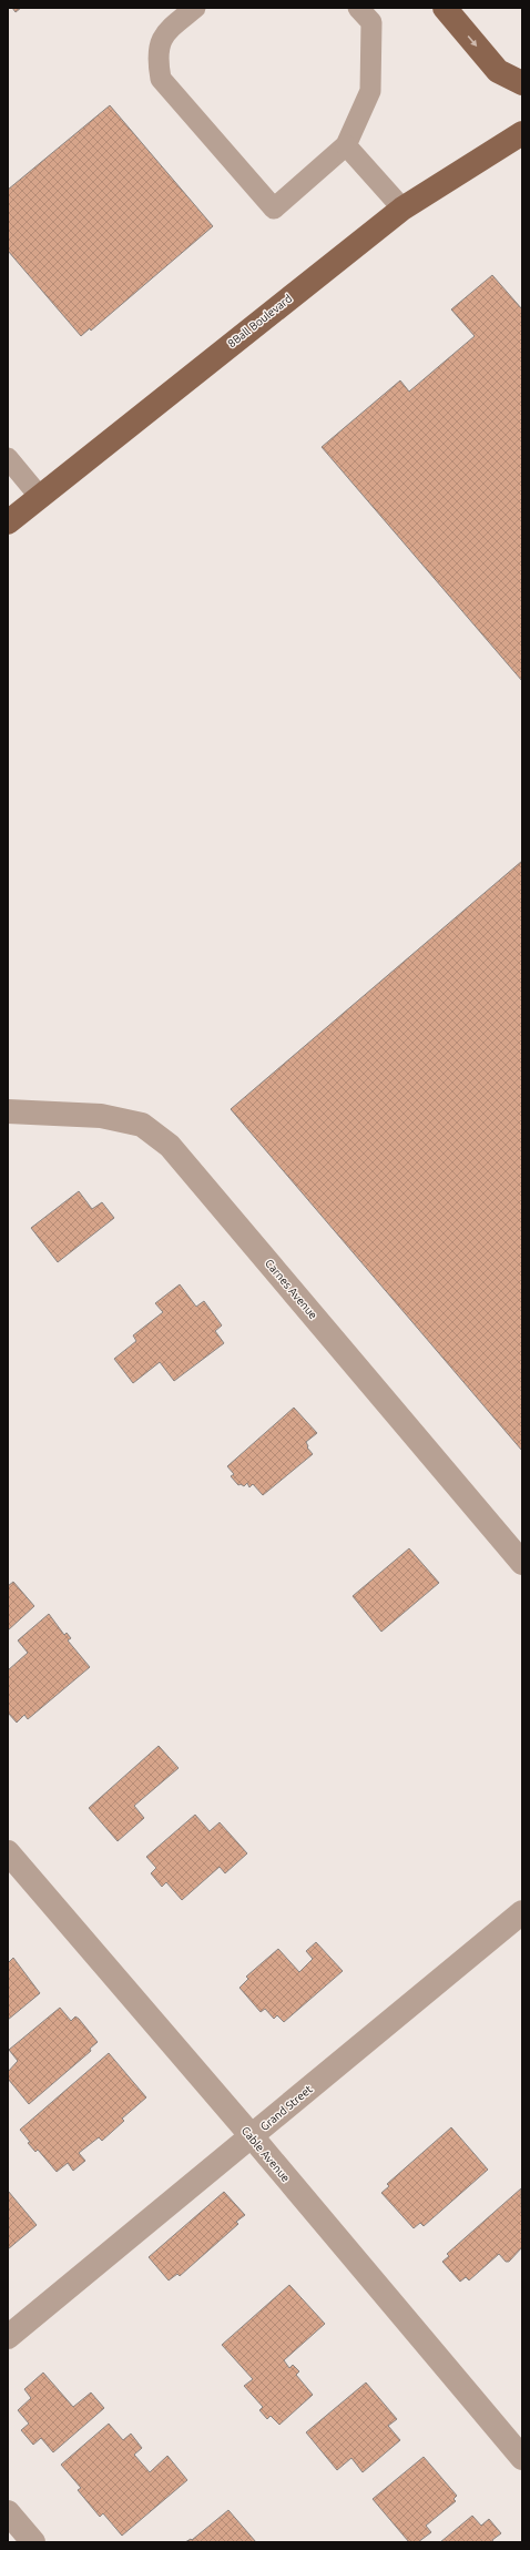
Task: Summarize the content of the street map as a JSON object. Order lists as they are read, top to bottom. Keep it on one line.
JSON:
{"streets":{"main road":["8Ball Boulevard"],"street":["Carnes Avenue","Grand Street","Cable Avenue"]},"crossings":[["Grand Street","Cable Avenue"]]}
